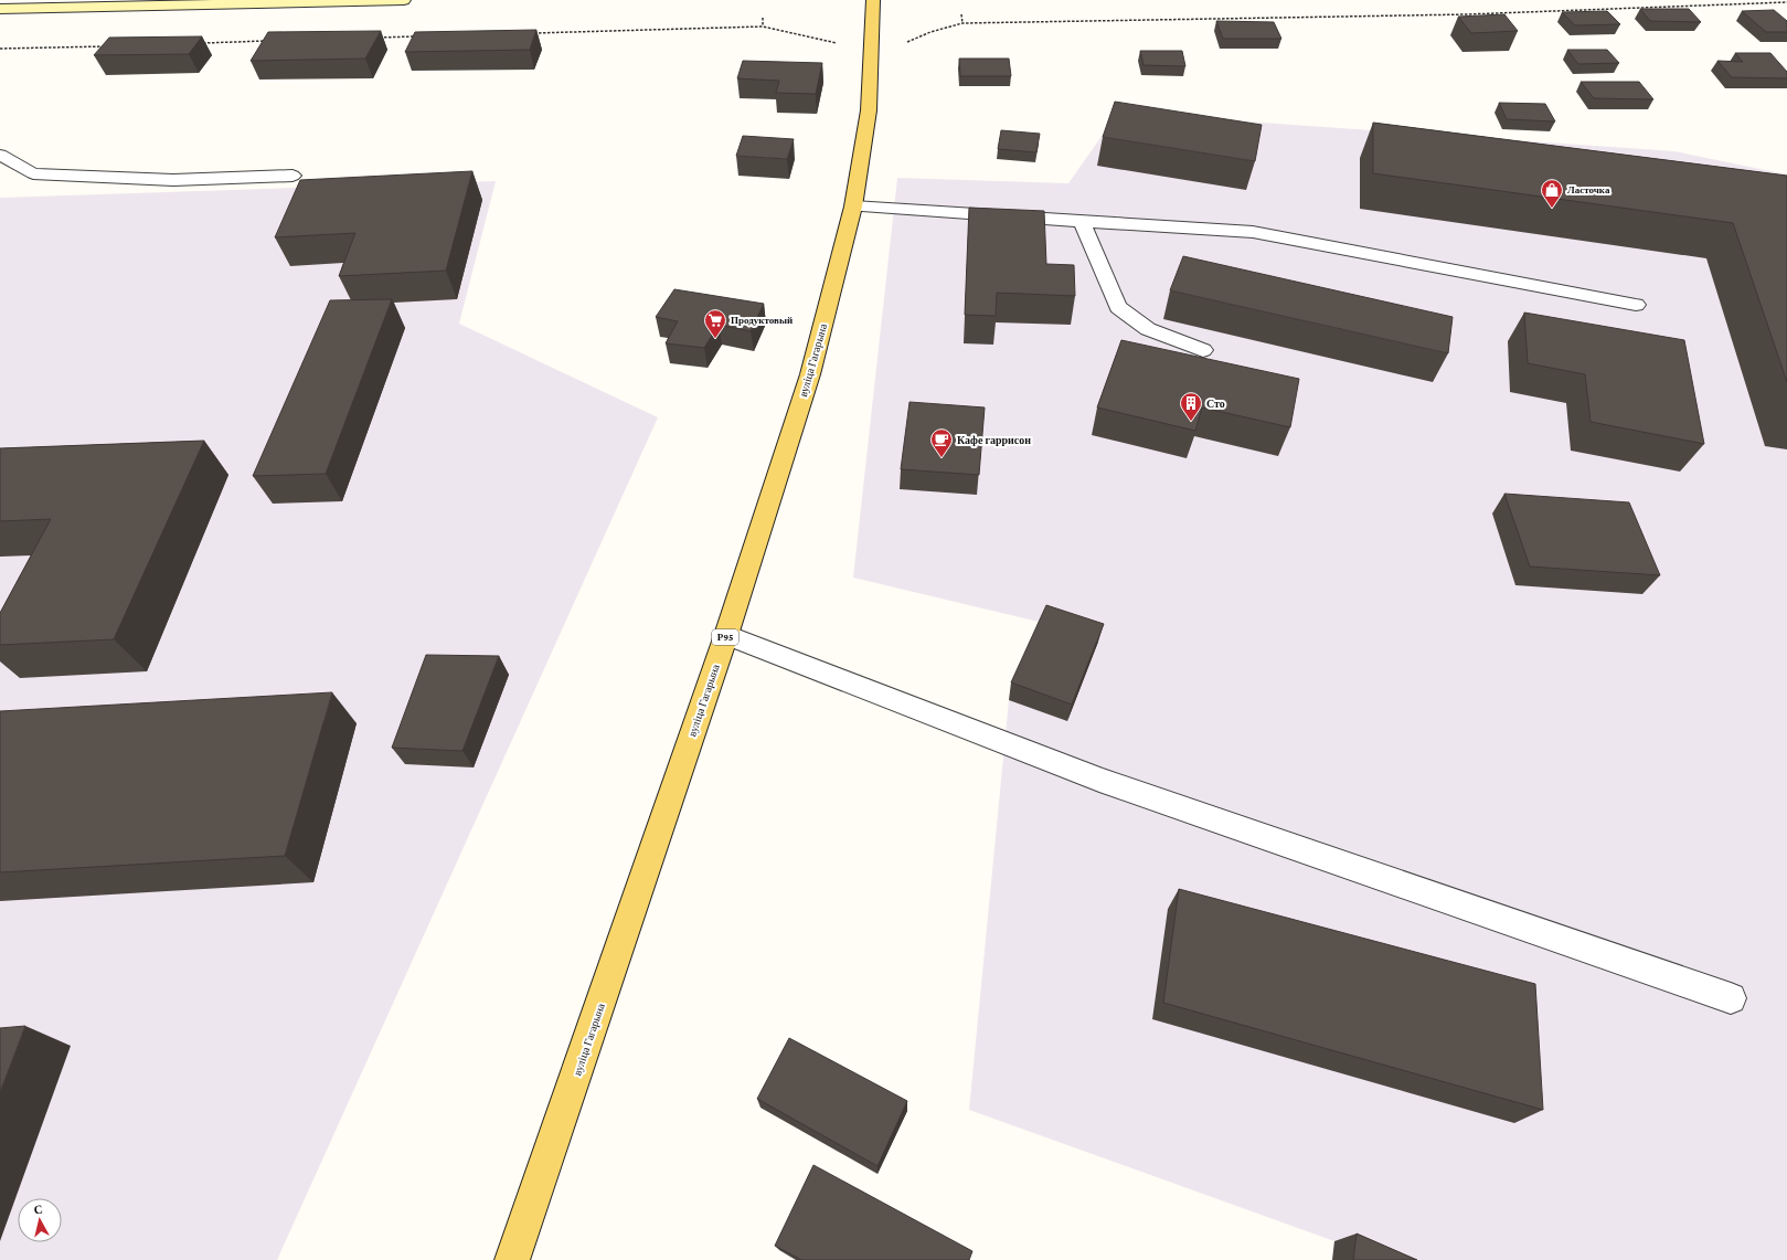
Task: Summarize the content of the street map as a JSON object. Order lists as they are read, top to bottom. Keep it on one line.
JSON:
{"streets":{"main road":["вуліца Гагарына","Р95"]},"places":{"shop":["Ласточка"],"supermarket":["Продуктовый"],"building":["Сто"],"cafe":["Кафе гаррисон"]},"north":"top"}
